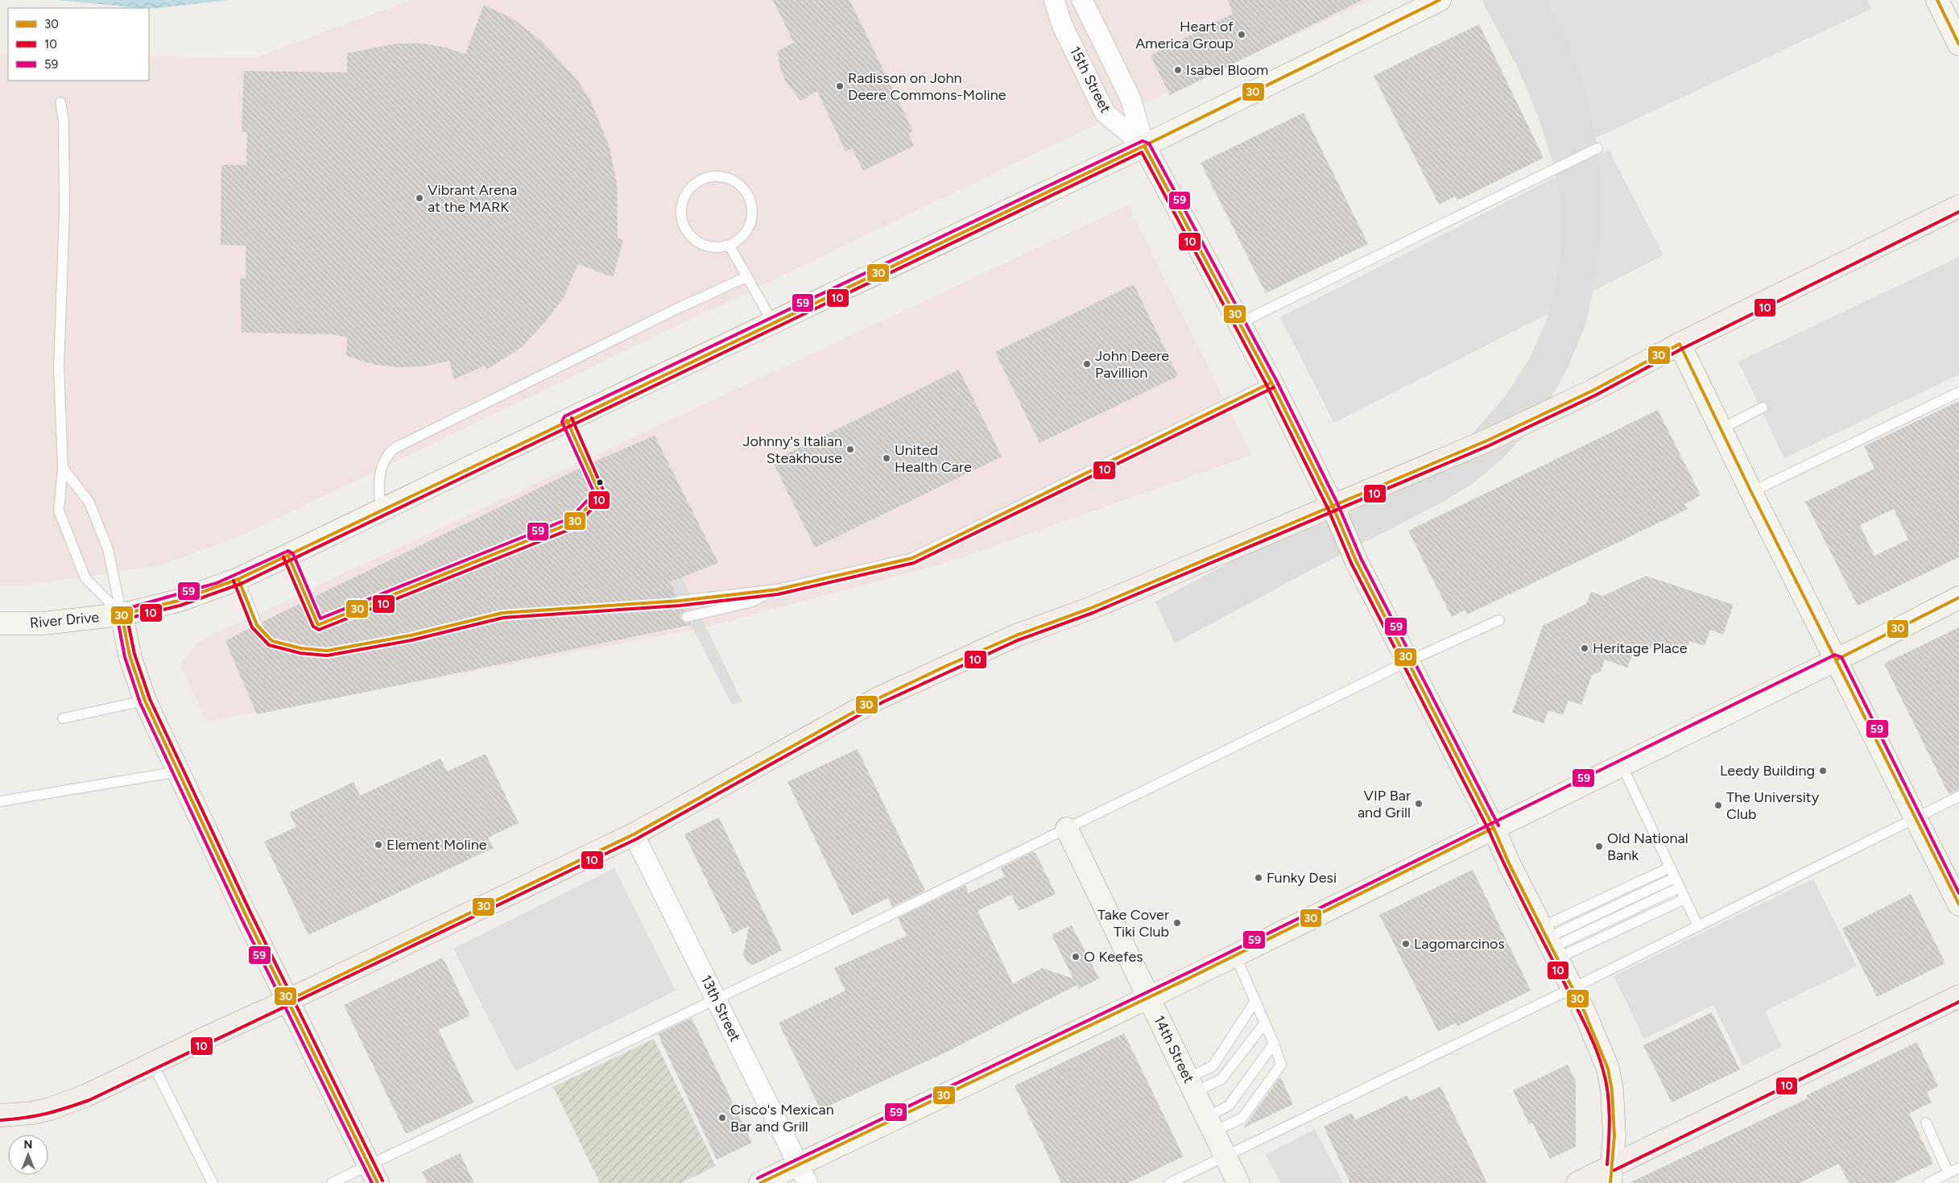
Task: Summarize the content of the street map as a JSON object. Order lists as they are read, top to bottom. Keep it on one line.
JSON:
{"streets":{"street":["15th Street","River Drive","13th Street","14th Street"]},"crossings":[["15th Street","River Drive"]],"places":["Heart of America Group","Isabel Bloom","Radisson on John Deere Commons-Moline","Vibrant Arena at the MARK","John Deere Pavillion","Johnny's Italian Steakhouse","United Health Care","Heritage Place","Leedy Building","VIP Bar and Grill","The University Club","Element Moline","Old National Bank","Funky Desi","Take Cover Tiki Club","Lagomarcinos","O Keefes","Cisco's Mexican Bar and Grill"],"lines":["transit line 30","transit line 59","transit line 10"],"legend":["30","10","59"],"north":"top"}
